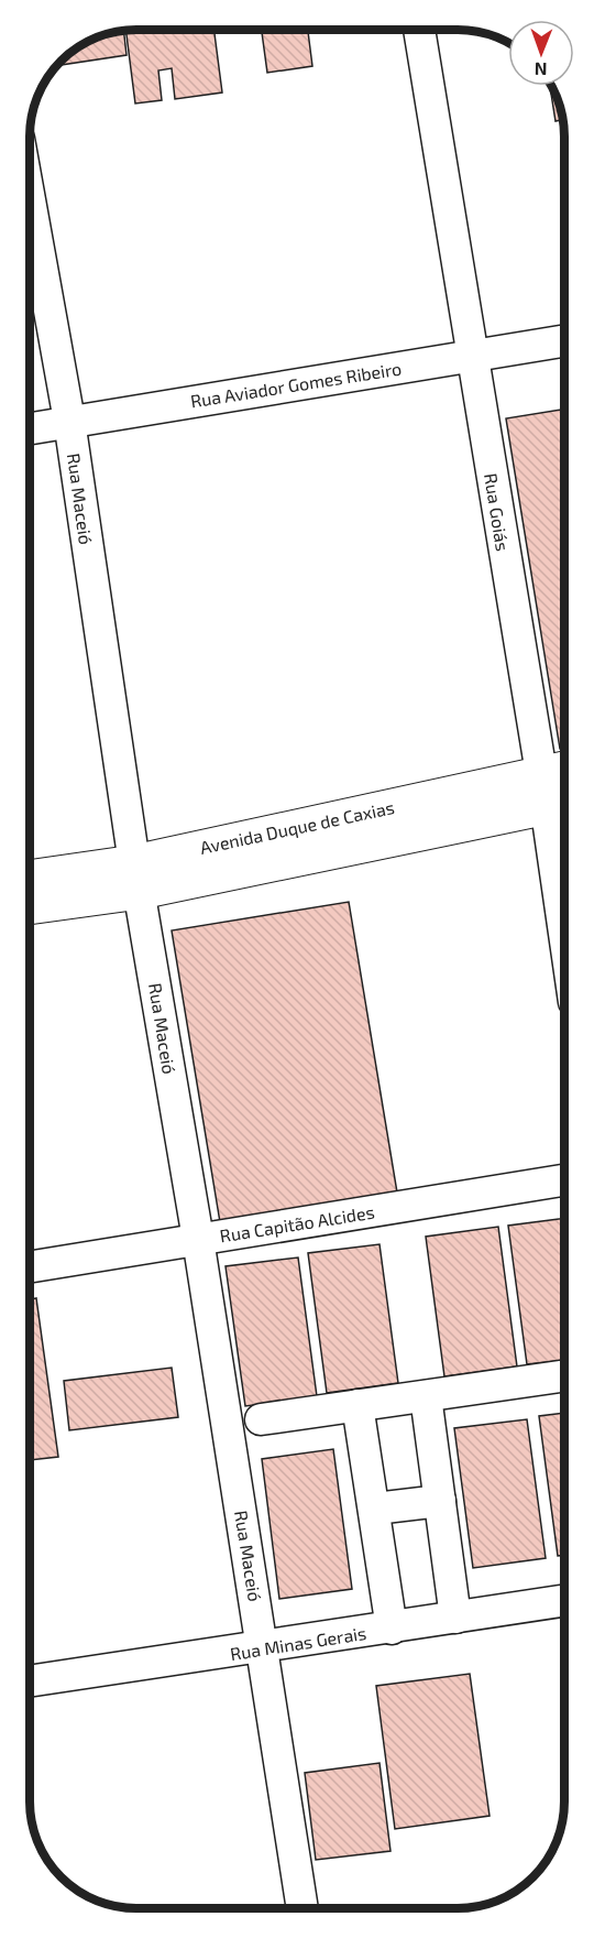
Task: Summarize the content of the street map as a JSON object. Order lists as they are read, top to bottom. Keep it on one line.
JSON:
{"streets":{"main road":["Avenida Duque de Caxias"],"street":["Rua Aviador Gomes Ribeiro","Rua Maceió","Rua Goiás","Rua Capitão Alcides","Rua Minas Gerais"]},"crossings":[["Rua Aviador Gomes Ribeiro","Rua Maceió"],["Rua Aviador Gomes Ribeiro","Rua Goiás"],["Rua Maceió","Avenida Duque de Caxias"],["Rua Maceió","Rua Capitão Alcides"],["Rua Maceió","Rua Minas Gerais"],["Rua Goiás","Avenida Duque de Caxias"]],"north":"bottom"}
